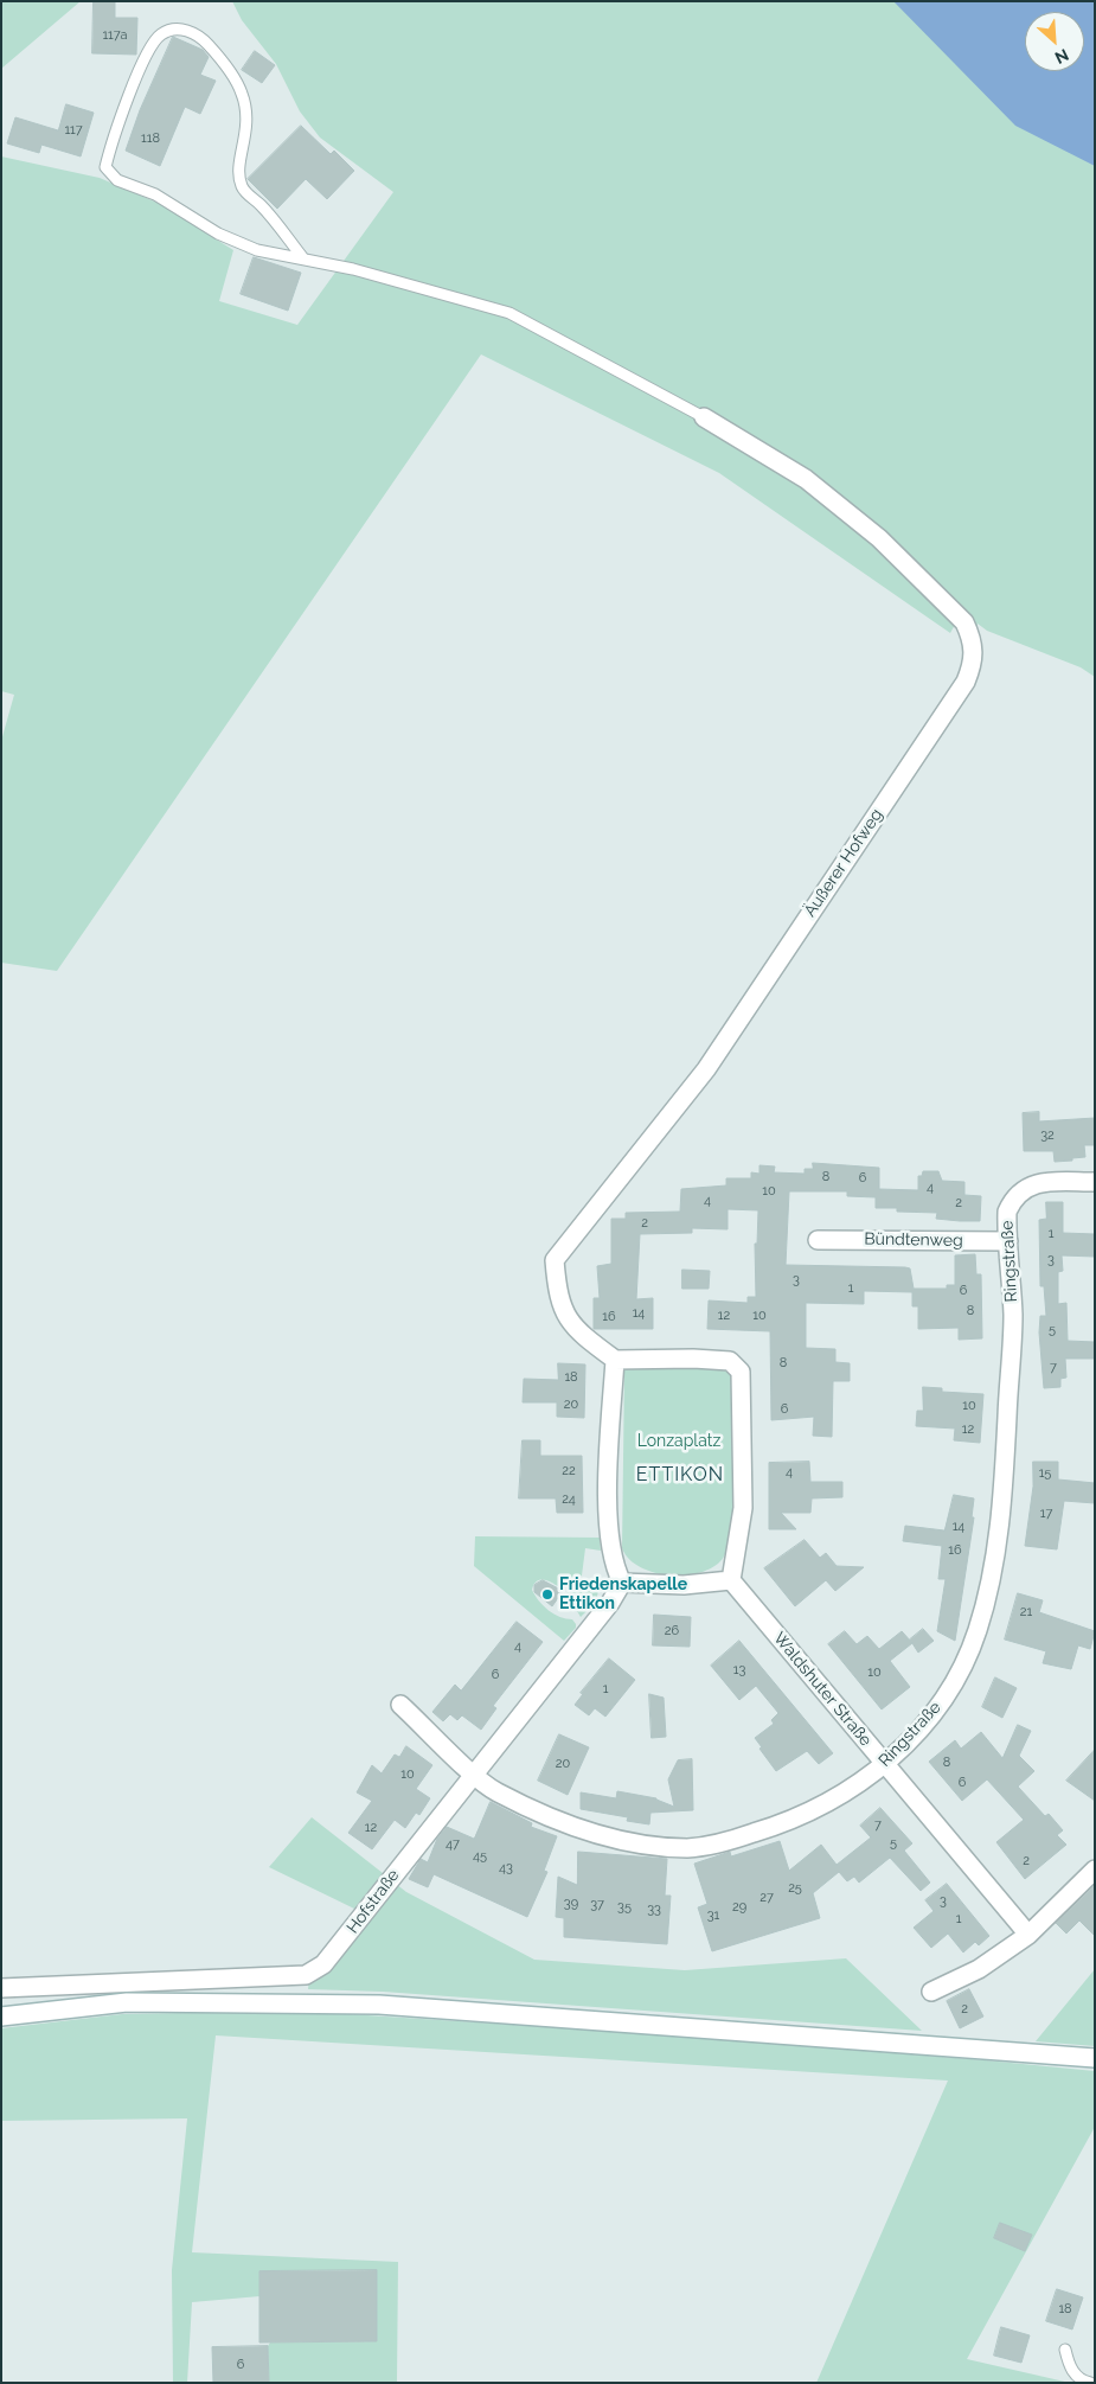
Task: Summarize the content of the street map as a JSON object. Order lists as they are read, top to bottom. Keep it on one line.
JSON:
{"streets":{"street":["Äußerer Hofweg","Bündtenweg","Ringstraße","Waldshuter Straße","Hofstraße"]},"crossings":[["Bündtenweg","Ringstraße"],["Ringstraße","Waldshuter Straße"],["Ringstraße","Hofstraße"]],"districts":["ETTIKON"],"parks":["Lonzaplatz"],"places":["Friedenskapelle Ettikon"],"house_numbers":["117a","117","118","32","8","6","4","10","4","2","2","1","3","3","1","6","8","14","12","10","16","5","8","7","18","20","10","6","12","22","4","15","24","17","14","16","21","26","4","13","10","6","1","8","20","10","6","7","12","5","47","45","2","43","25","27","3","39","37","35","29","33","31","1","2","18","6"],"north":"bottom right"}
